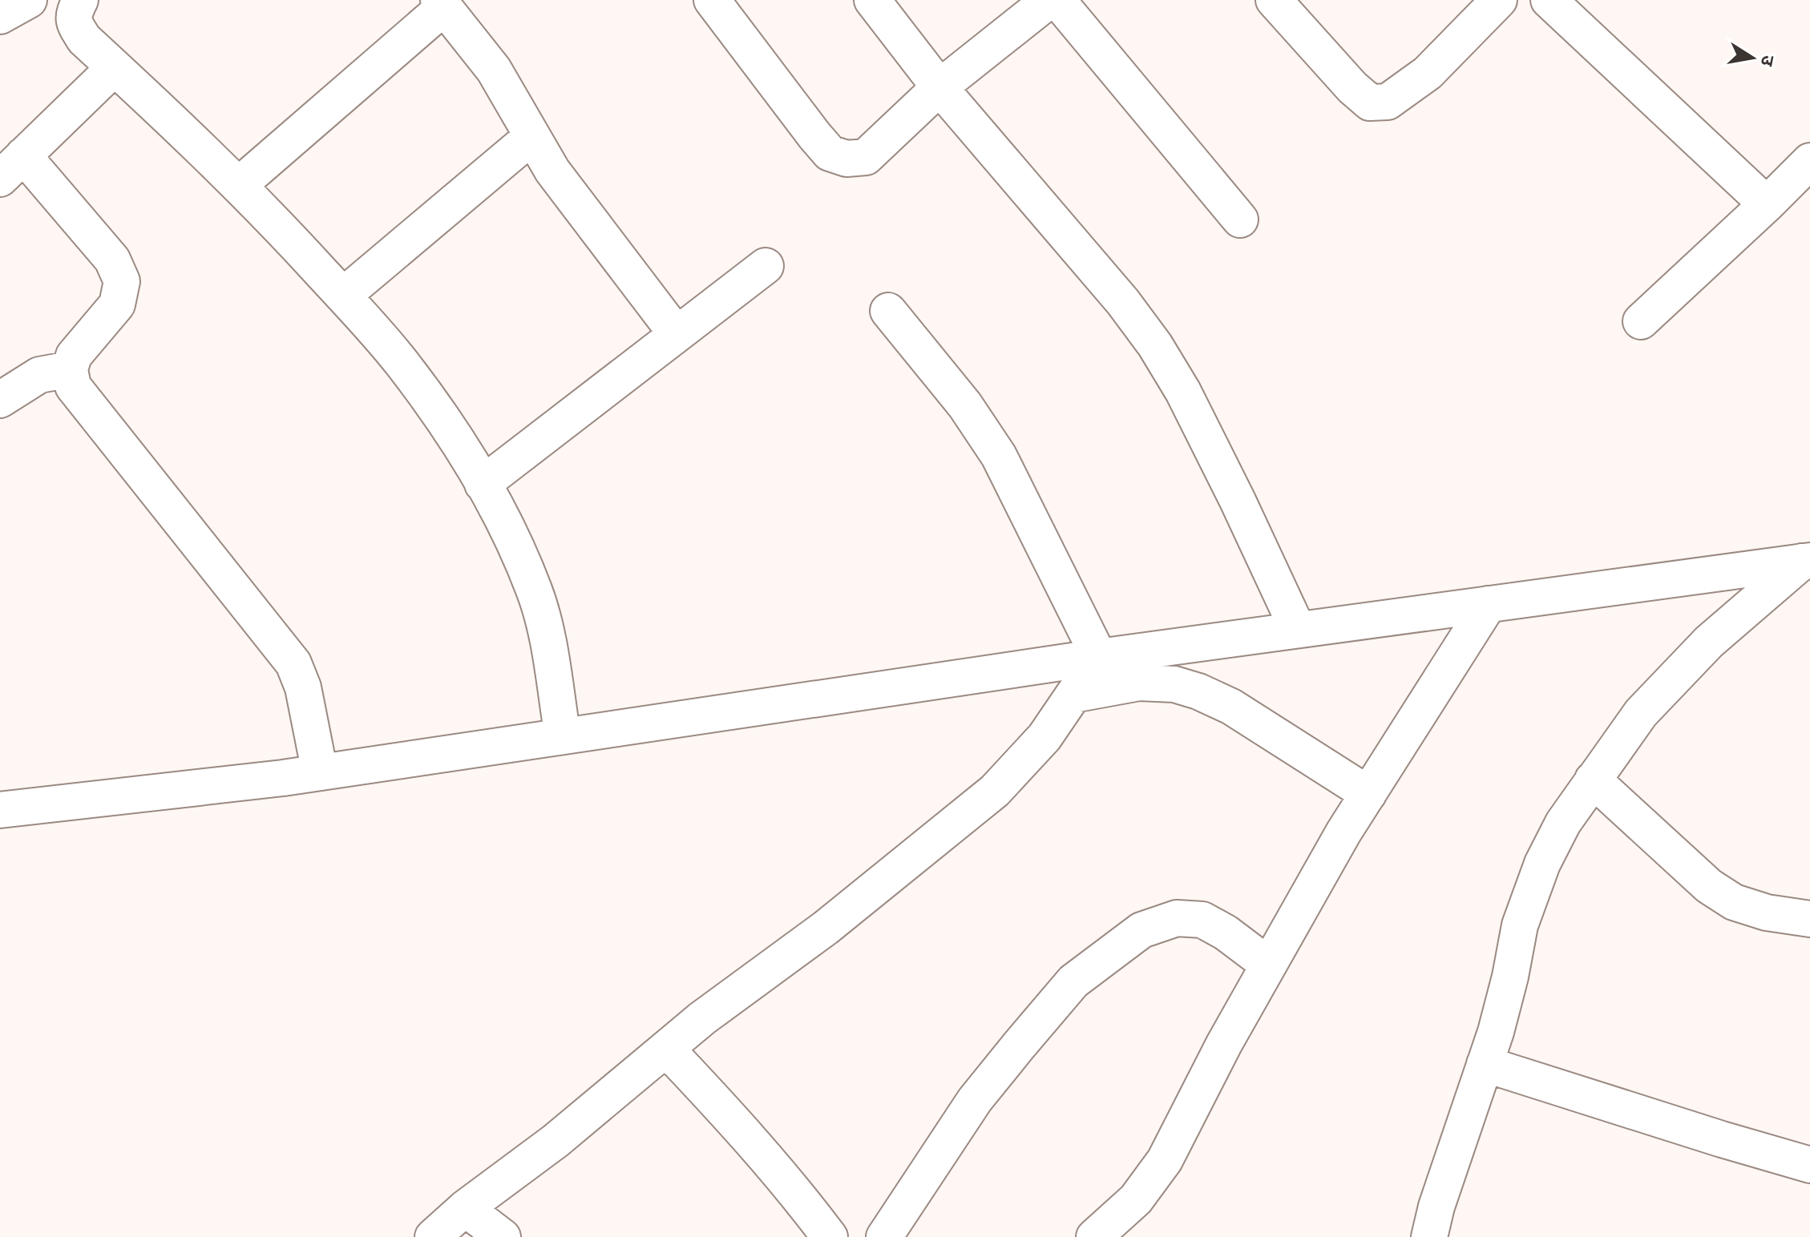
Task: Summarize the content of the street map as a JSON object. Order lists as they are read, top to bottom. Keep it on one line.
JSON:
{"north":"right"}
